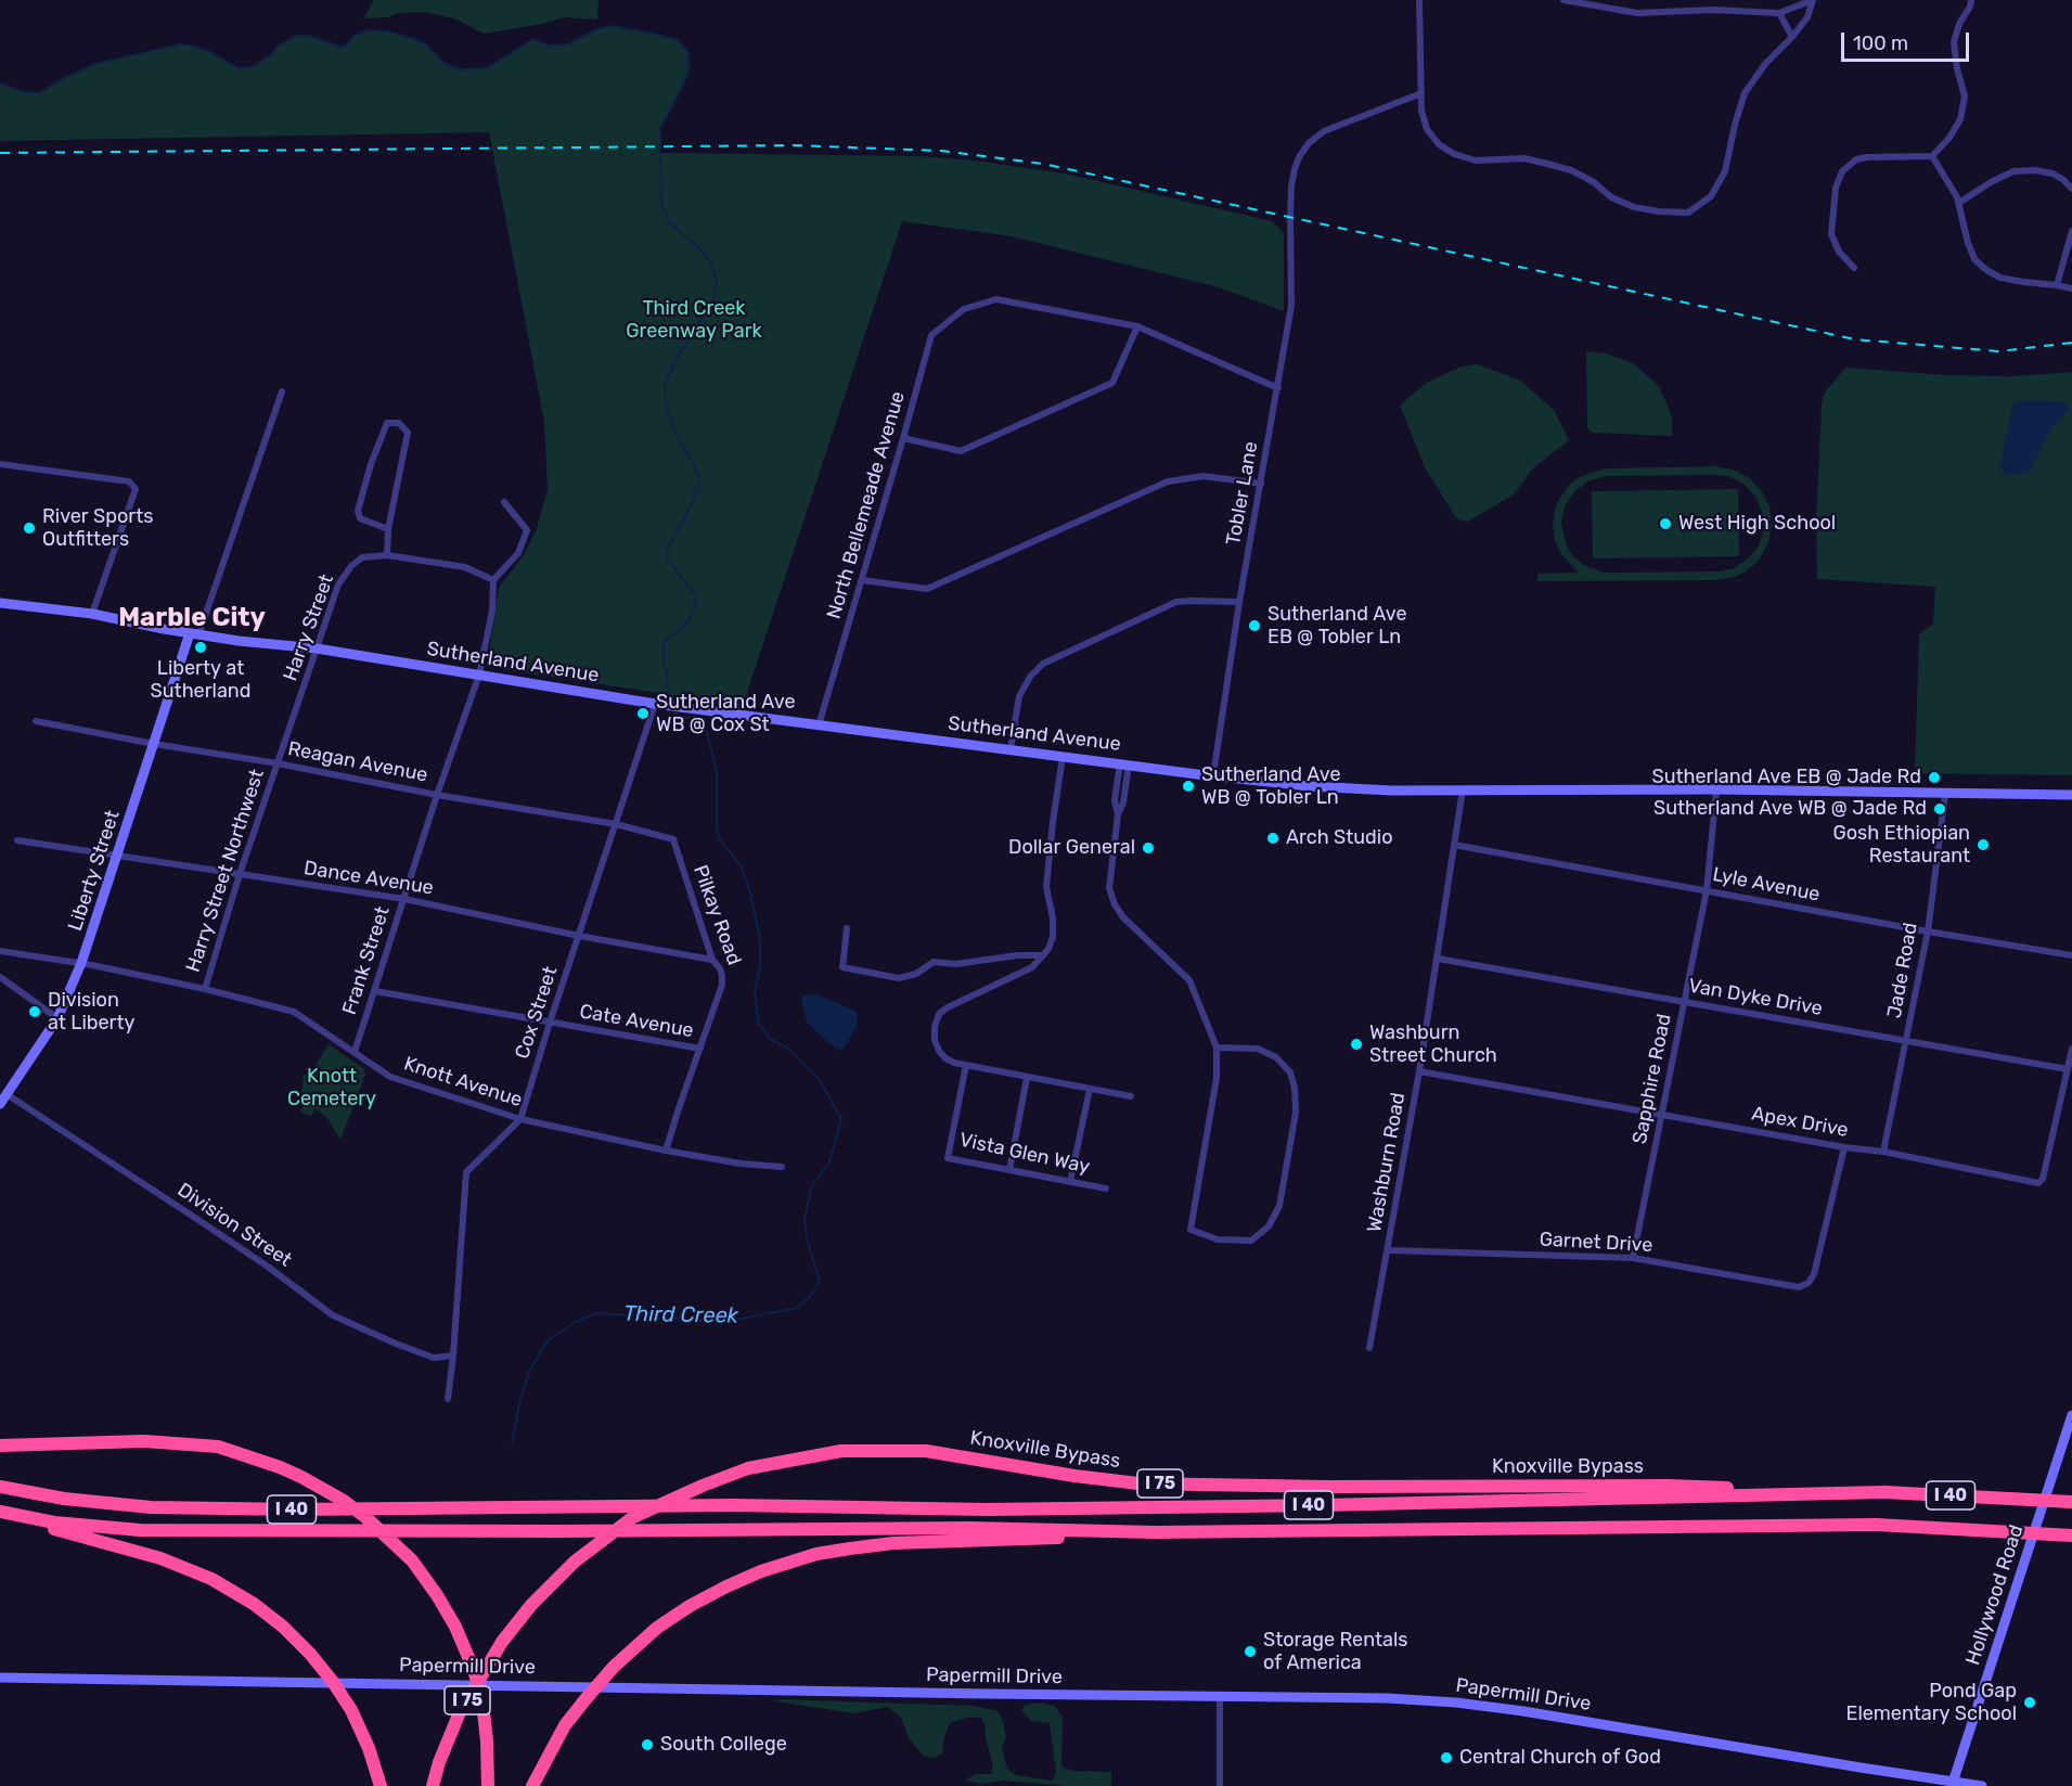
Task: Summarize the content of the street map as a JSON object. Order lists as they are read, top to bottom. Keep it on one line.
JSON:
{"streets":{"highway":["Knoxville Bypass","I 75","I 40"],"street":["Tobler Lane","North Bellemeade Avenue","Harry Street","Sutherland Avenue","Reagan Avenue","Liberty Street","Harry Street Northwest","Dance Avenue","Lyle Avenue","Pilkay Road","Frank Street","Jade Road","Van Dyke Drive","Cox Street","Cate Avenue","Sapphire Road","Knott Avenue","Apex Drive","Vista Glen Way","Washburn Road","Division Street","Garnet Drive","Hollywood Road","Papermill Drive"]},"crossings":[["Tobler Lane","Sutherland Avenue"],["North Bellemeade Avenue","Sutherland Avenue"],["Harry Street","Sutherland Avenue"],["Harry Street","Reagan Avenue"],["Harry Street","Harry Street Northwest"],["Sutherland Avenue","Liberty Street"],["Sutherland Avenue","Frank Street"],["Sutherland Avenue","Jade Road"],["Sutherland Avenue","Cox Street"],["Sutherland Avenue","Sapphire Road"],["Sutherland Avenue","Washburn Road"],["Reagan Avenue","Liberty Street"],["Reagan Avenue","Harry Street Northwest"],["Reagan Avenue","Pilkay Road"],["Reagan Avenue","Frank Street"],["Reagan Avenue","Cox Street"],["Liberty Street","Dance Avenue"],["Liberty Street","Knott Avenue"],["Liberty Street","Division Street"],["Harry Street Northwest","Dance Avenue"],["Harry Street Northwest","Knott Avenue"],["Dance Avenue","Pilkay Road"],["Dance Avenue","Frank Street"],["Dance Avenue","Cox Street"],["Lyle Avenue","Jade Road"],["Lyle Avenue","Sapphire Road"],["Lyle Avenue","Washburn Road"],["Pilkay Road","Cate Avenue"],["Pilkay Road","Knott Avenue"],["Frank Street","Cate Avenue"],["Frank Street","Knott Avenue"],["Jade Road","Van Dyke Drive"],["Jade Road","Apex Drive"],["Van Dyke Drive","Sapphire Road"],["Van Dyke Drive","Apex Drive"],["Van Dyke Drive","Washburn Road"],["Cox Street","Cate Avenue"],["Cox Street","Knott Avenue"],["Cox Street","Division Street"],["Sapphire Road","Apex Drive"],["Sapphire Road","Garnet Drive"],["Apex Drive","Washburn Road"],["Apex Drive","Garnet Drive"],["Washburn Road","Garnet Drive"],["Knoxville Bypass","I 40"],["Hollywood Road","Papermill Drive"]],"districts":["Marble City"],"water":["Third Creek"],"parks":["Third Creek Greenway Park","Knott Cemetery"],"places":["West High School","River Sports Outfitters","Sutherland Ave EB @ Tobler Ln","Liberty at Sutherland","Sutherland Ave WB @ Cox St","Sutherland Ave EB @ Jade Rd","Sutherland Ave WB @ Tobler Ln","Sutherland Ave WB @ Jade Rd","Arch Studio","Gosh Ethiopian Restaurant","Dollar General","Division at Liberty","Washburn Street Church","Storage Rentals of America","Pond Gap Elementary School","South College","Central Church of God"],"scale_bar":"100 m"}
